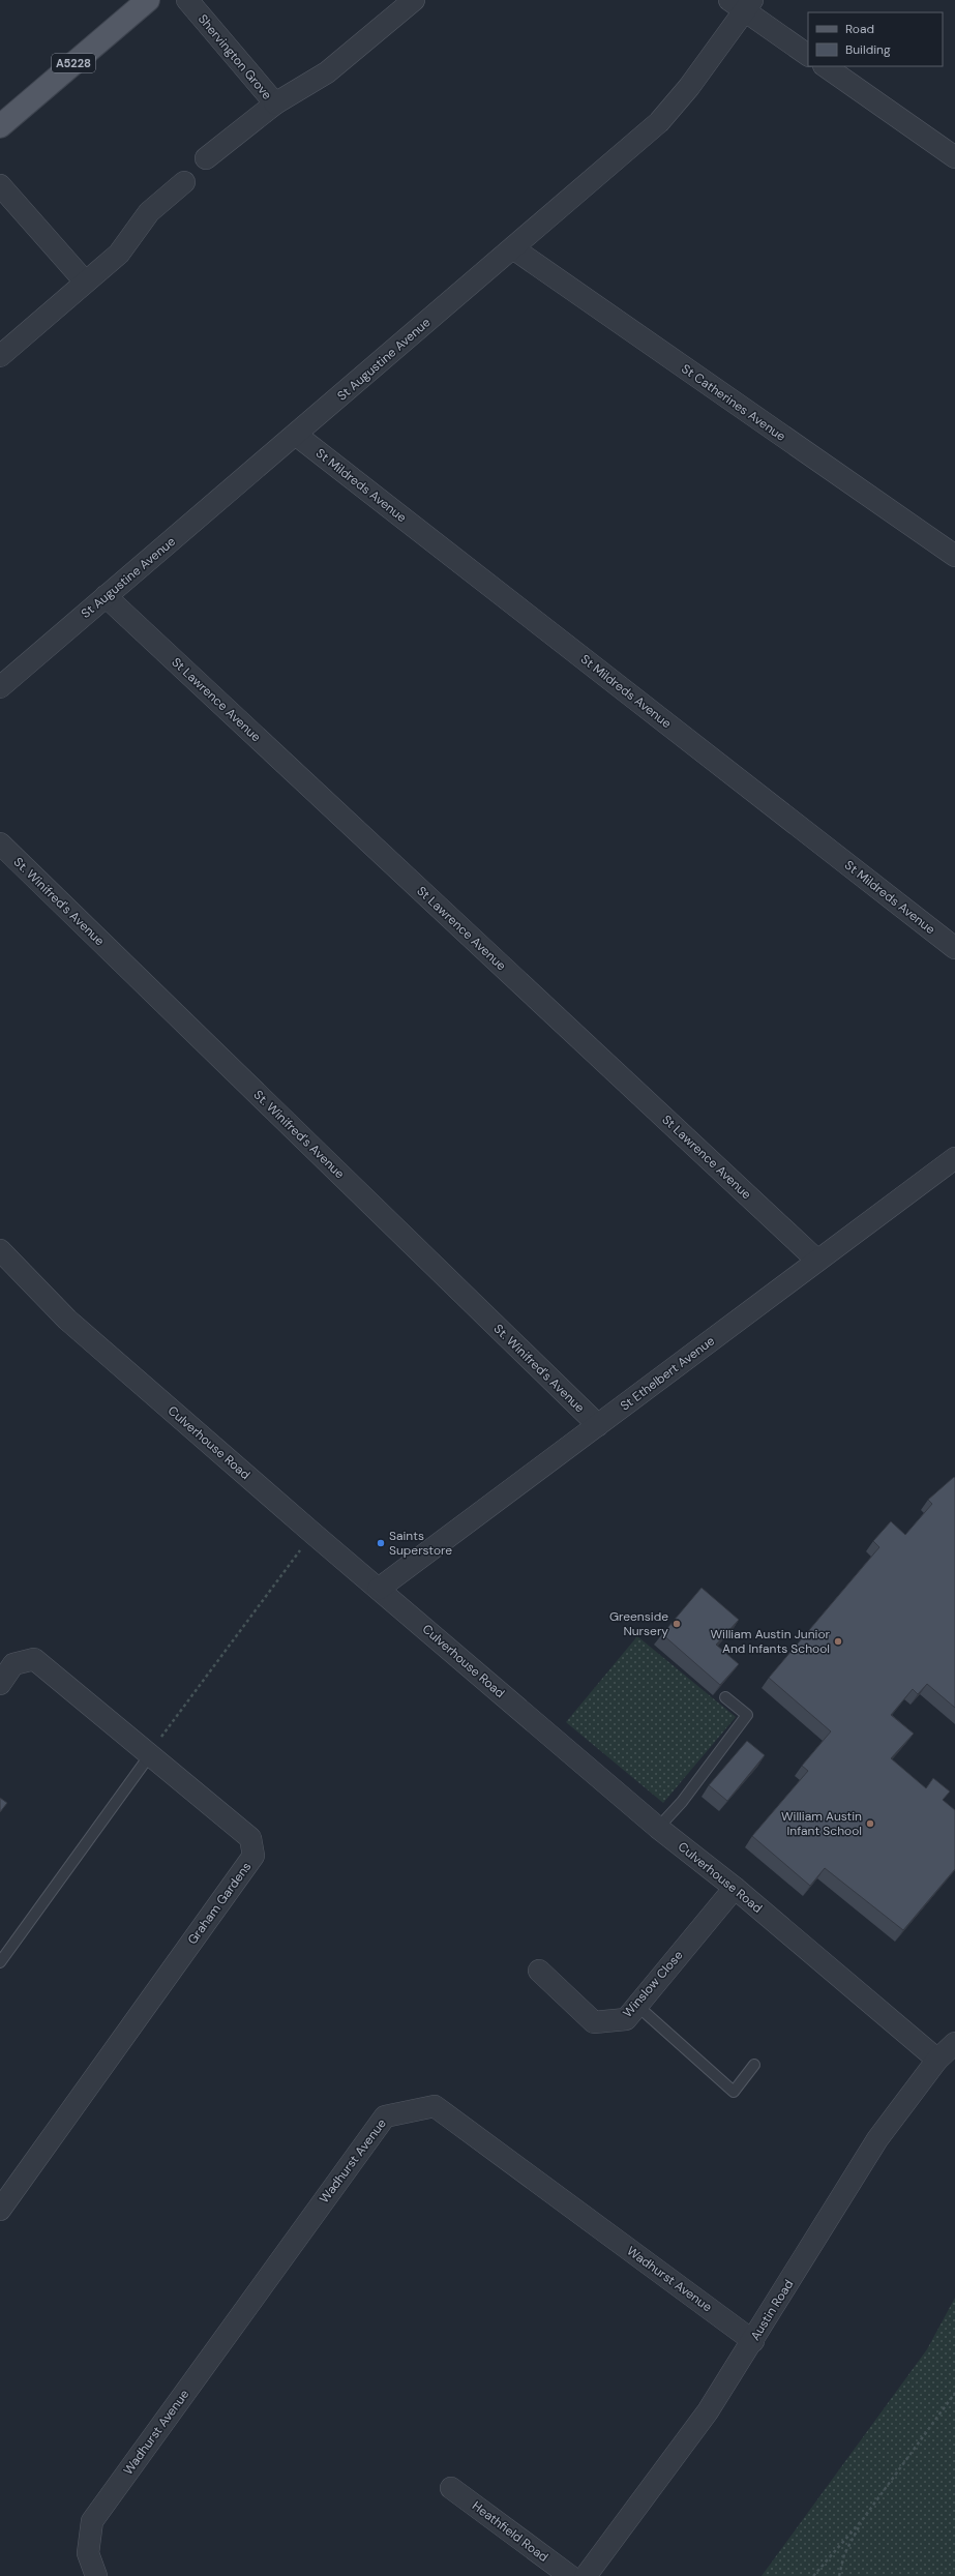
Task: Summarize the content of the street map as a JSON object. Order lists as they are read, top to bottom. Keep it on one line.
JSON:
{"streets":{"main road":["A5228"],"street":["Shervington Grove","St Augustine Avenue","St Catherines Avenue","St Mildreds Avenue","St Lawrence Avenue","St. Winifred's Avenue","St Ethelbert Avenue","Culverhouse Road","Graham Gardens","Winslow Close","Wadhurst Avenue","Austin Road","Heathfield Road"]},"crossings":[["St Augustine Avenue","St Catherines Avenue"],["St Augustine Avenue","St Mildreds Avenue"],["St Augustine Avenue","St Lawrence Avenue"],["St Lawrence Avenue","St Ethelbert Avenue"],["St. Winifred's Avenue","St Ethelbert Avenue"],["St Ethelbert Avenue","Culverhouse Road"],["Culverhouse Road","Winslow Close"],["Culverhouse Road","Austin Road"],["Wadhurst Avenue","Austin Road"]],"places":["Saints Superstore","Greenside Nursery","William Austin Junior And Infants School","William Austin Infant School"],"legend":["Road","Building"]}
